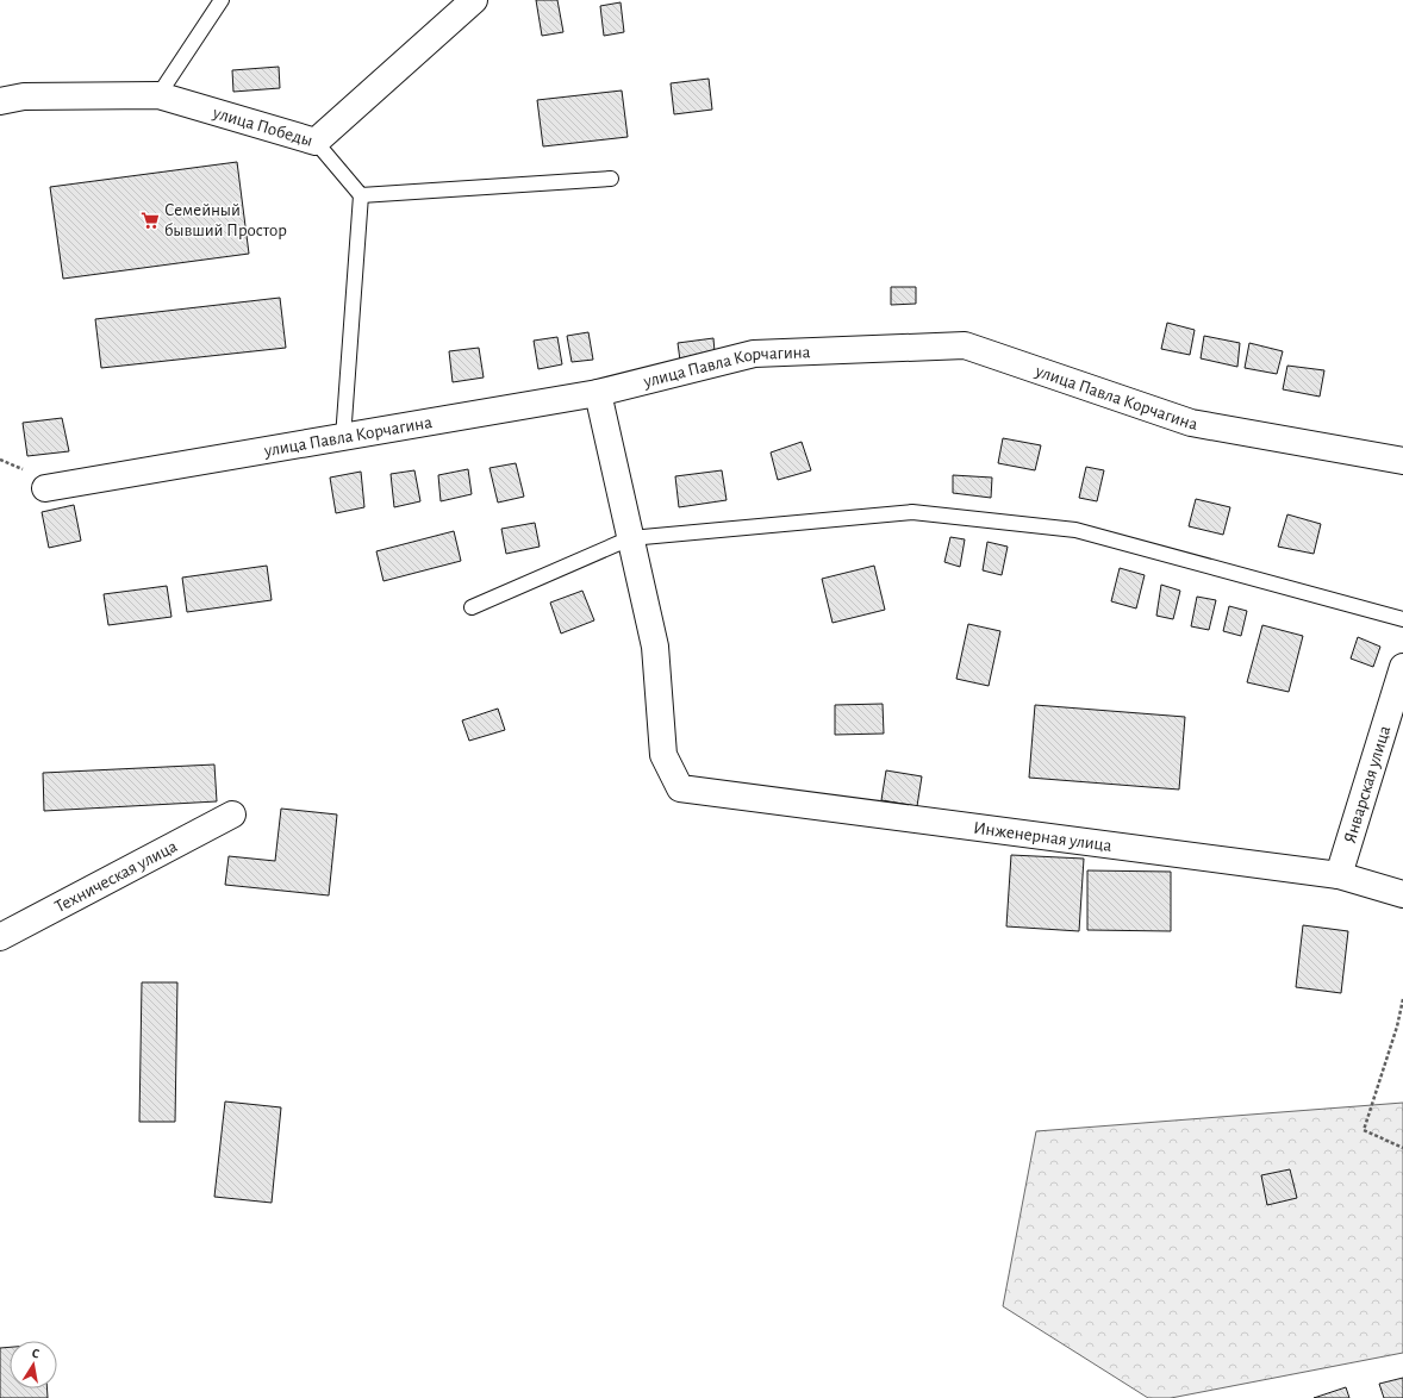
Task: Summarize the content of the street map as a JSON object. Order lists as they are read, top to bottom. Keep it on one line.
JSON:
{"streets":{"street":["улица Победы","улица Павла Корчагина","Январская улица","Инженерная улица","Техническая улица"]},"crossings":[["Январская улица","Инженерная улица"]],"places":{"supermarket":["Семейный бывший Простор"]},"north":"top"}
